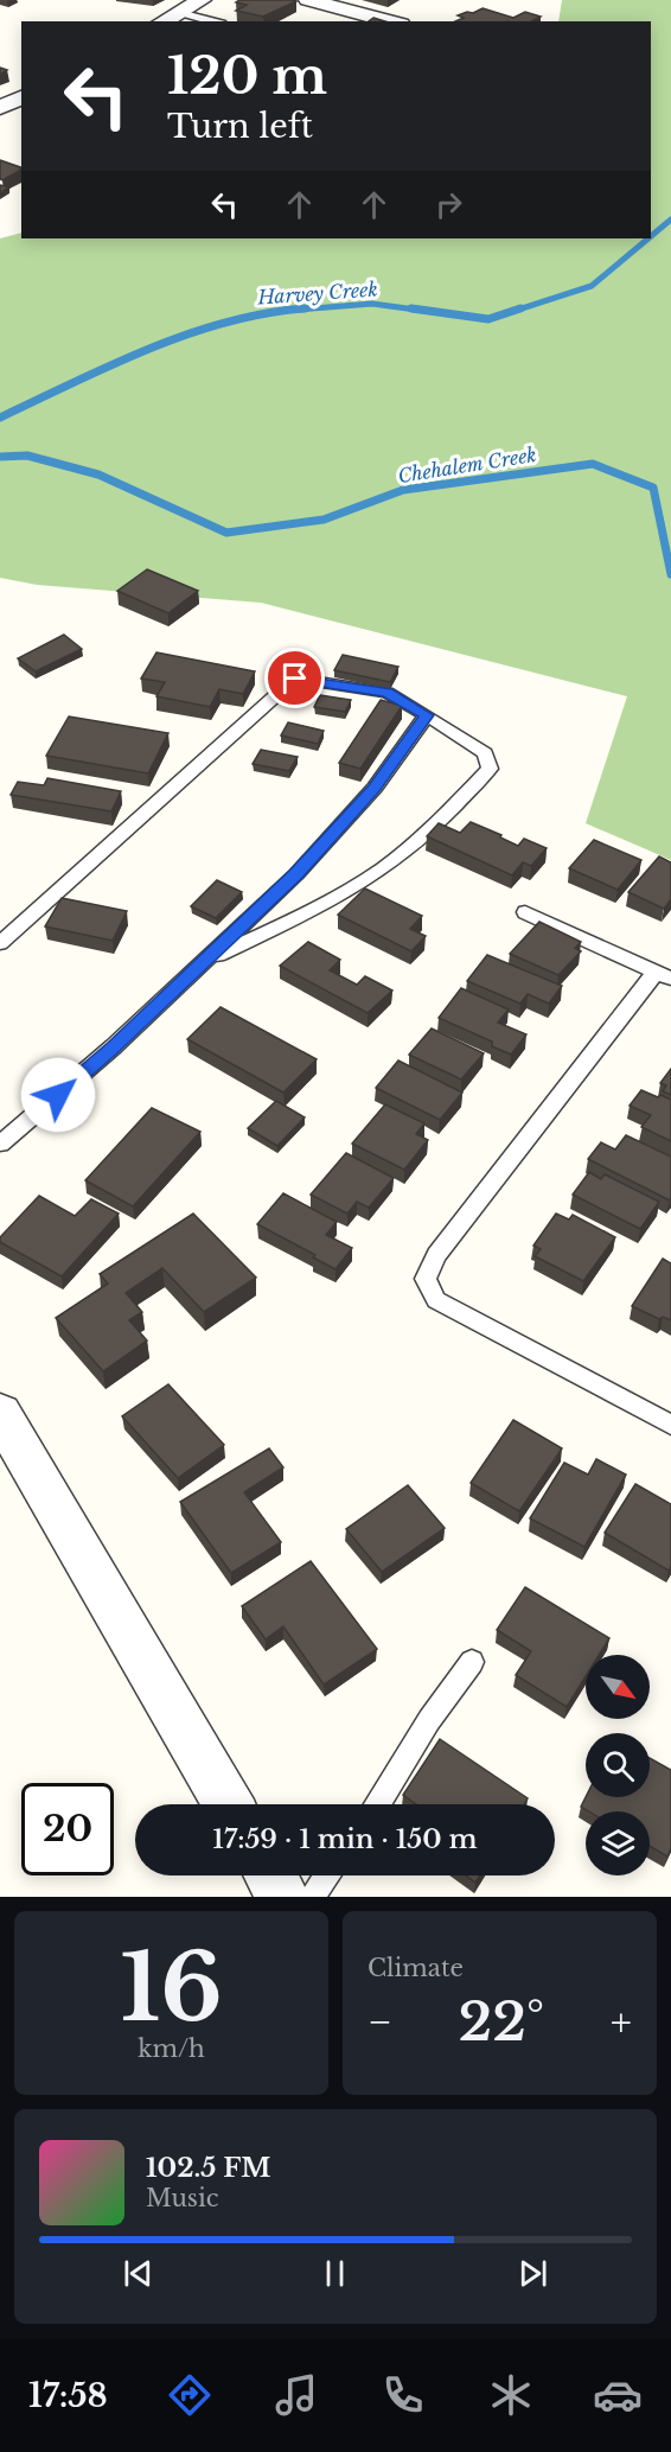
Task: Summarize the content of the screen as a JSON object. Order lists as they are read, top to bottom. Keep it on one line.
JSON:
{"water":["Harvey Creek","Chehalem Creek"],"north":"bottom right","page":{"turn":["120 m","Turn left"],"limit":"20","trip":"17:59 · 1 min · 150 m","tile":[["16","km/h"],"Climate"],"heat":["−","22°","+"],"song":["102.5 FM","Music"],"tabs":"17:58"}}
